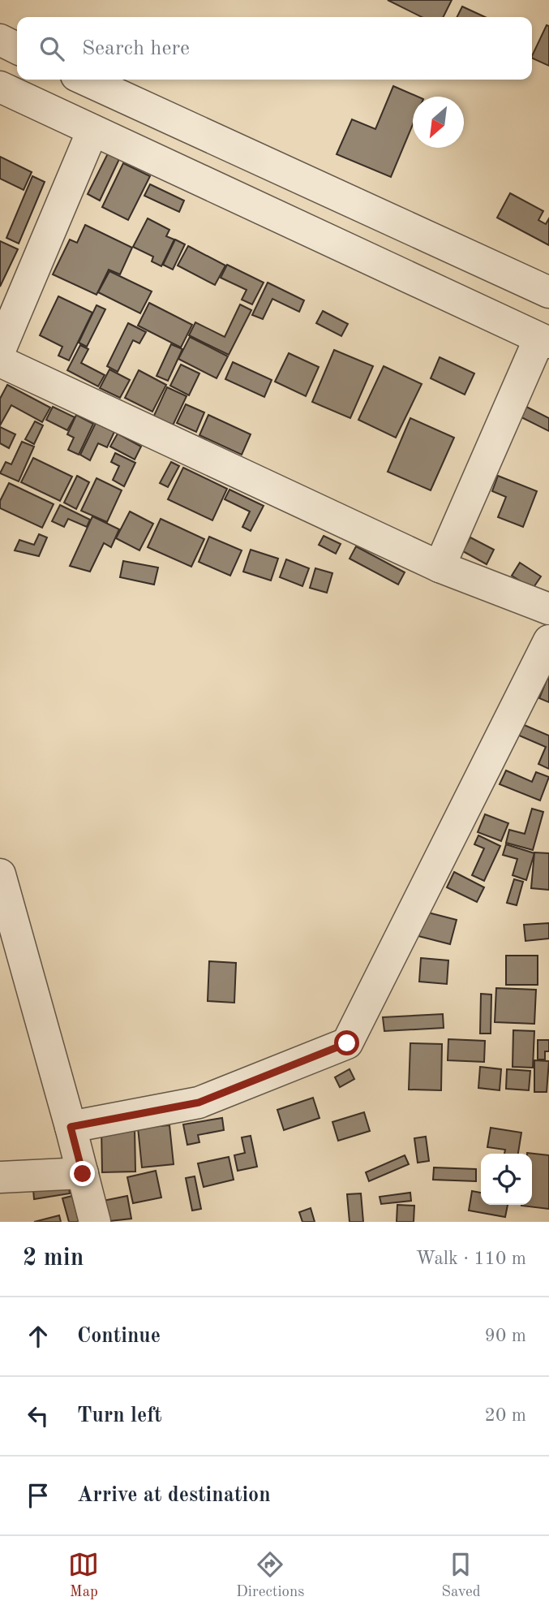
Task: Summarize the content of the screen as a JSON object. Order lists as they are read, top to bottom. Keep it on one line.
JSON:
{"north":"bottom left","page":{"search":"Search here","heading":["2 min","Walk · 110 m"],"list":[["Continue","90 m"],["Turn left","20 m"],"Arrive at destination"],"nav":["Map","Directions","Saved"]}}
